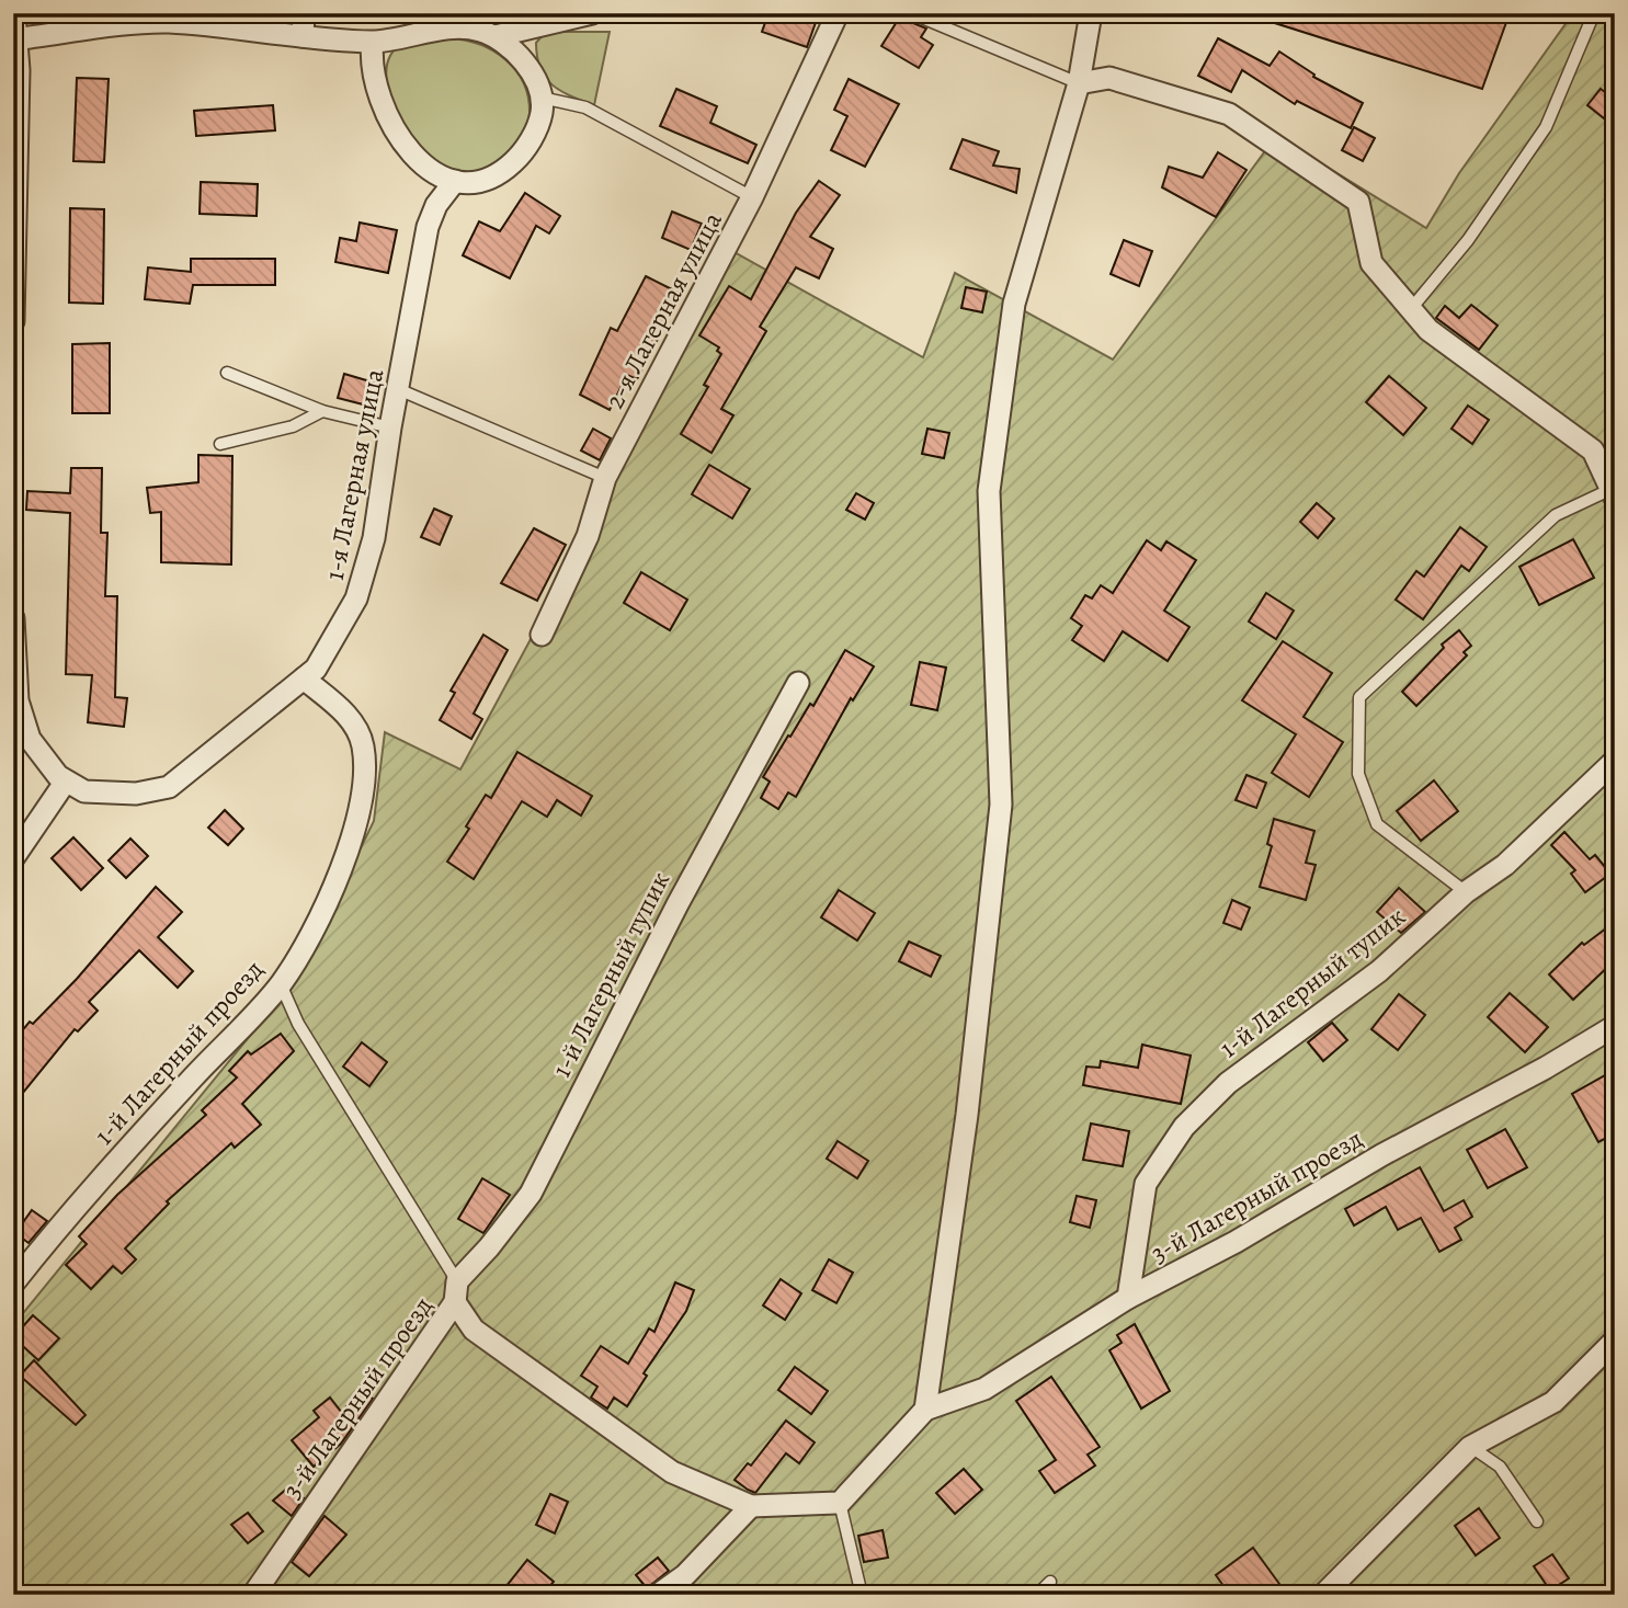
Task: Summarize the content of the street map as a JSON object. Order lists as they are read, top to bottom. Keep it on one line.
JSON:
{"streets":{"street":["2-я Лагерная улица","1-я Лагерная улица","1-й Лагерный тупик","1-й Лагерный проезд","3-й Лагерный проезд"]},"crossings":[["1-я Лагерная улица","1-й Лагерный проезд"],["1-й Лагерный тупик","3-й Лагерный проезд"]]}
